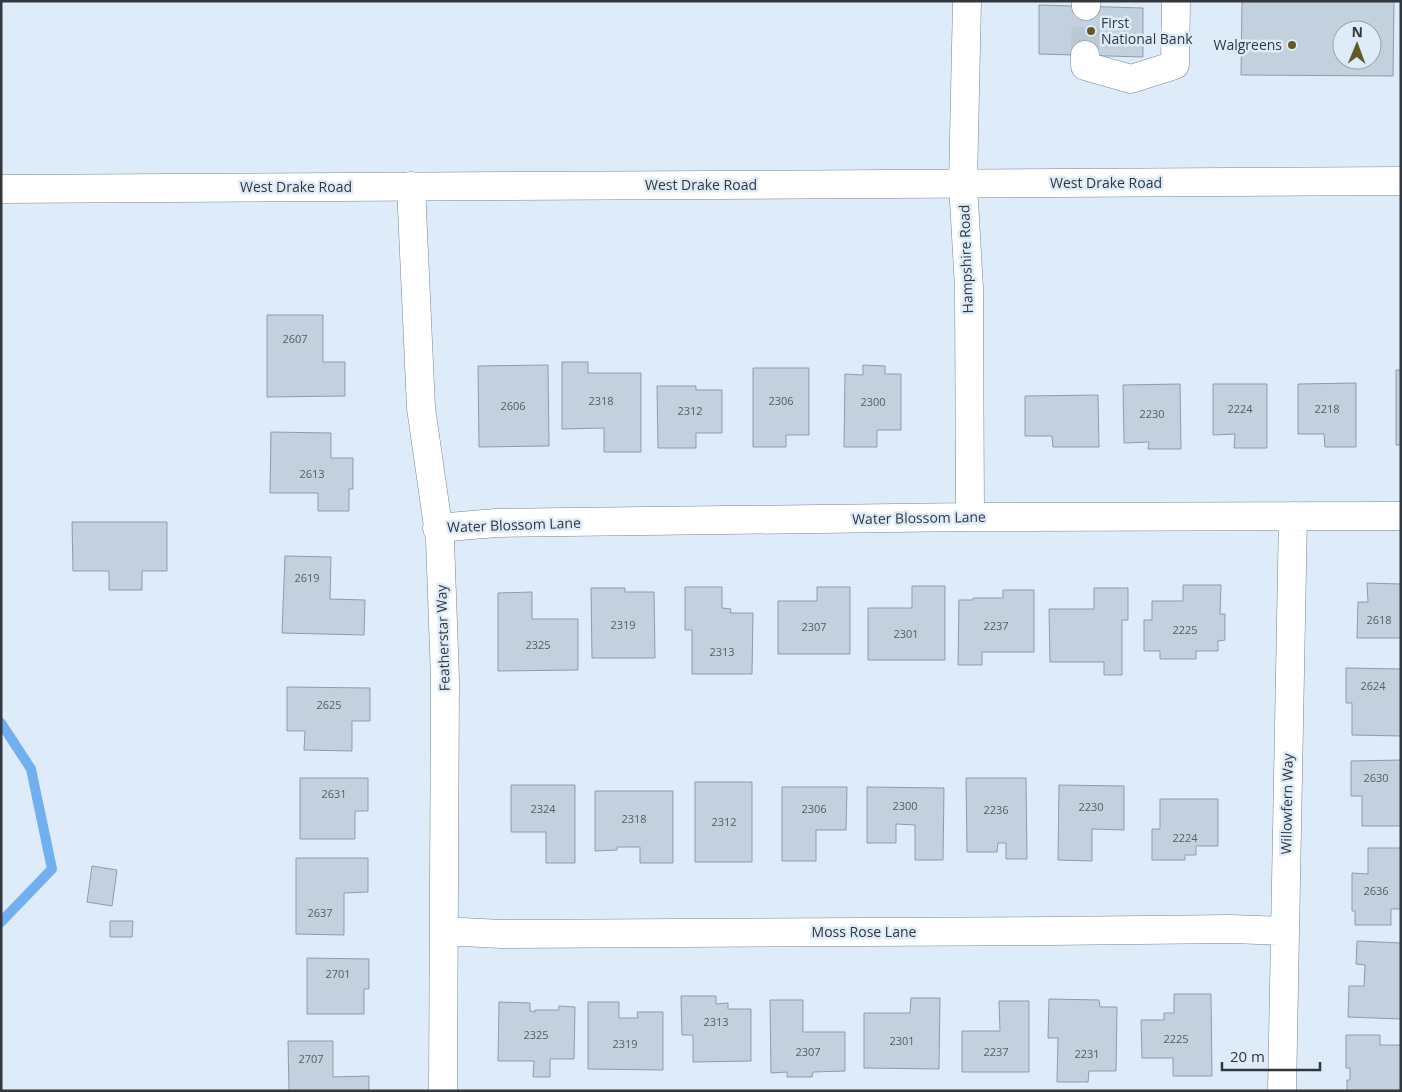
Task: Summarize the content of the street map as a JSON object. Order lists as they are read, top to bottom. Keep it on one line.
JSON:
{"streets":{"street":["West Drake Road","Hampshire Road","Water Blossom Lane","Featherstar Way","Willowfern Way","Moss Rose Lane"]},"crossings":[["West Drake Road","Hampshire Road"],["West Drake Road","Featherstar Way"],["Hampshire Road","Water Blossom Lane"],["Water Blossom Lane","Featherstar Way"],["Water Blossom Lane","Willowfern Way"],["Featherstar Way","Moss Rose Lane"],["Willowfern Way","Moss Rose Lane"]],"places":["First National Bank","Walgreens"],"house_numbers":["2607","2318","2306","2300","2606","2224","2218","2312","2230","2613","2619","2618","2319","2237","2307","2225","2301","2325","2313","2624","2625","2630","2631","2300","2230","2324","2306","2236","2318","2312","2224","2636","2637","2701","2313","2325","2225","2301","2319","2307","2237","2231","2707"],"scale_bar":"20 m","north":"top"}
